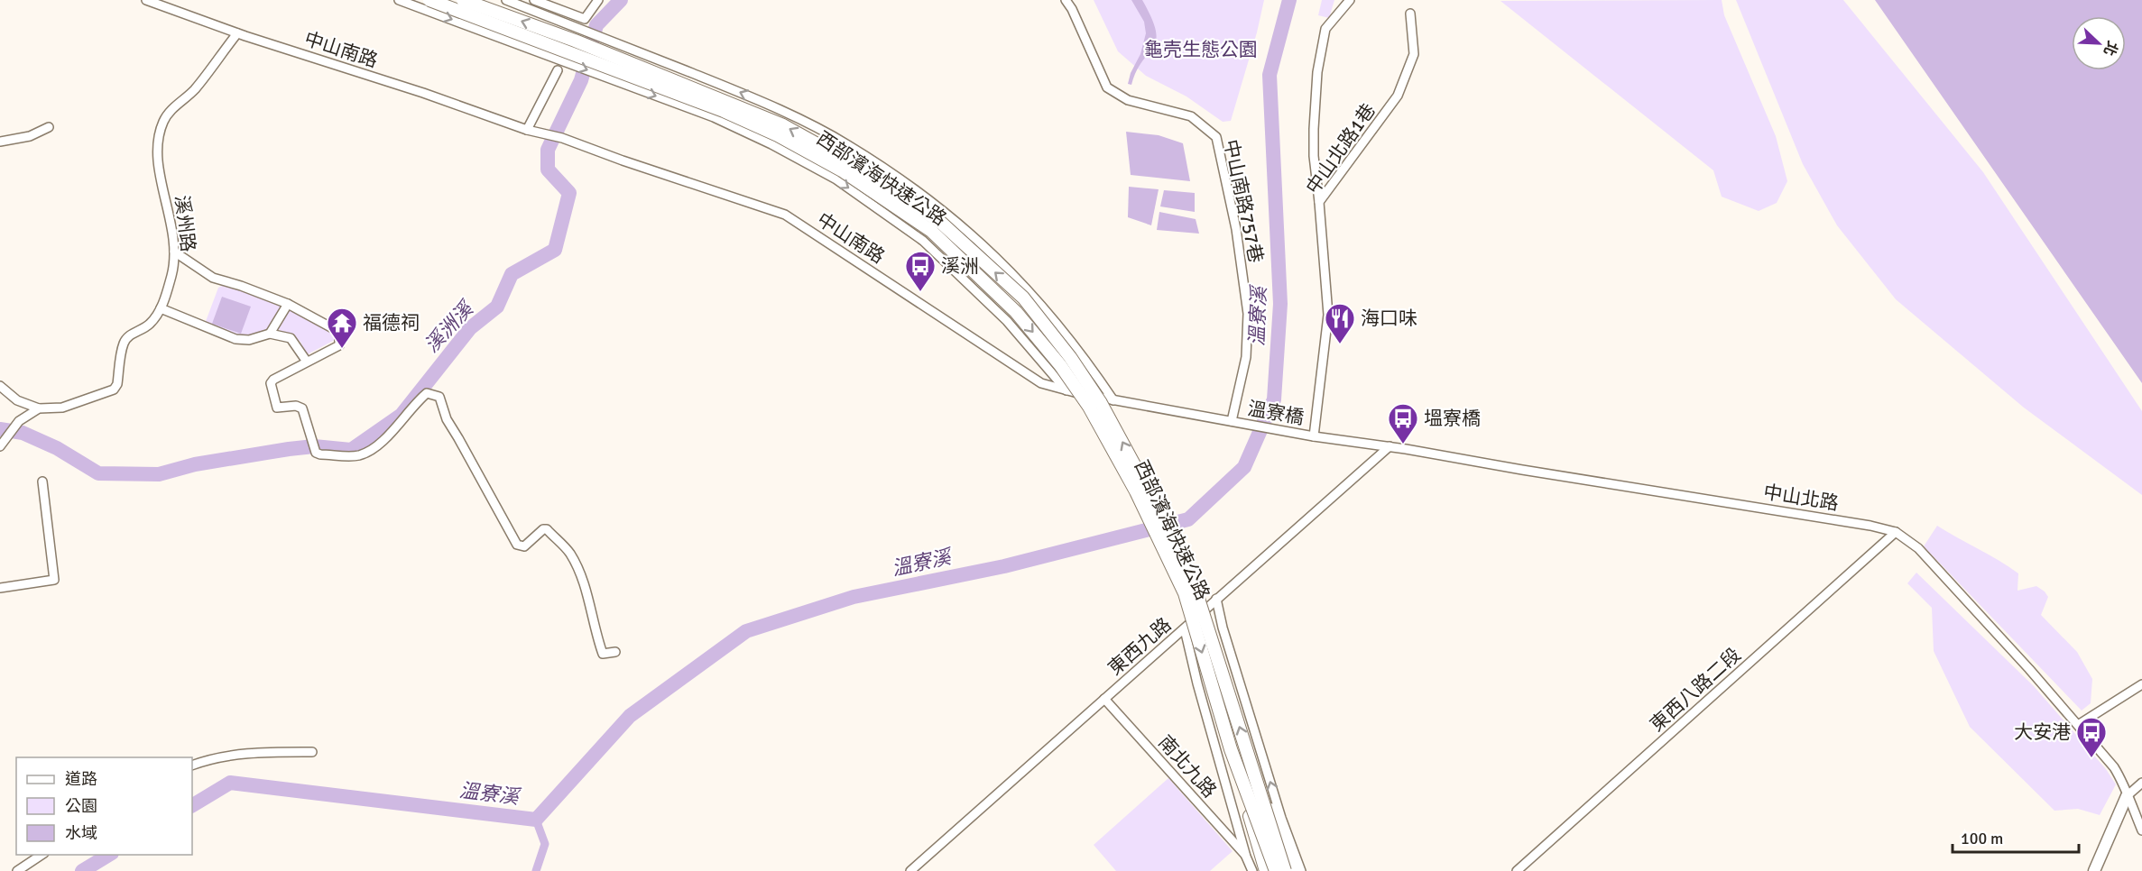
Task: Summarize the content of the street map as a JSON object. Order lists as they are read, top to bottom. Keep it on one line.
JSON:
{"streets":{"highway":["西部濱海快速公路"],"street":["中山南路","中山北路1巷","中山南路757巷","溪州路","溫寮橋","中山北路","東西九路","東西八路二段","南北九路"]},"crossings":[["中山南路","中山南路757巷"],["中山南路","溪州路"],["中山南路","溫寮橋"],["中山北路1巷","溫寮橋"],["中山北路1巷","中山北路"],["中山南路757巷","溫寮橋"],["溫寮橋","中山北路"],["中山北路","東西九路"],["中山北路","東西八路二段"],["東西九路","南北九路"]],"water":["溫寮溪","溪洲溪"],"parks":["龜壳生態公園"],"places":{"bus stop":["溪洲","塭寮橋","大安港"],"restaurant":["海口味"],"temple":["福德祠"]},"legend":["道路","公園","水域"],"scale_bar":"100 m","north":"bottom right"}
